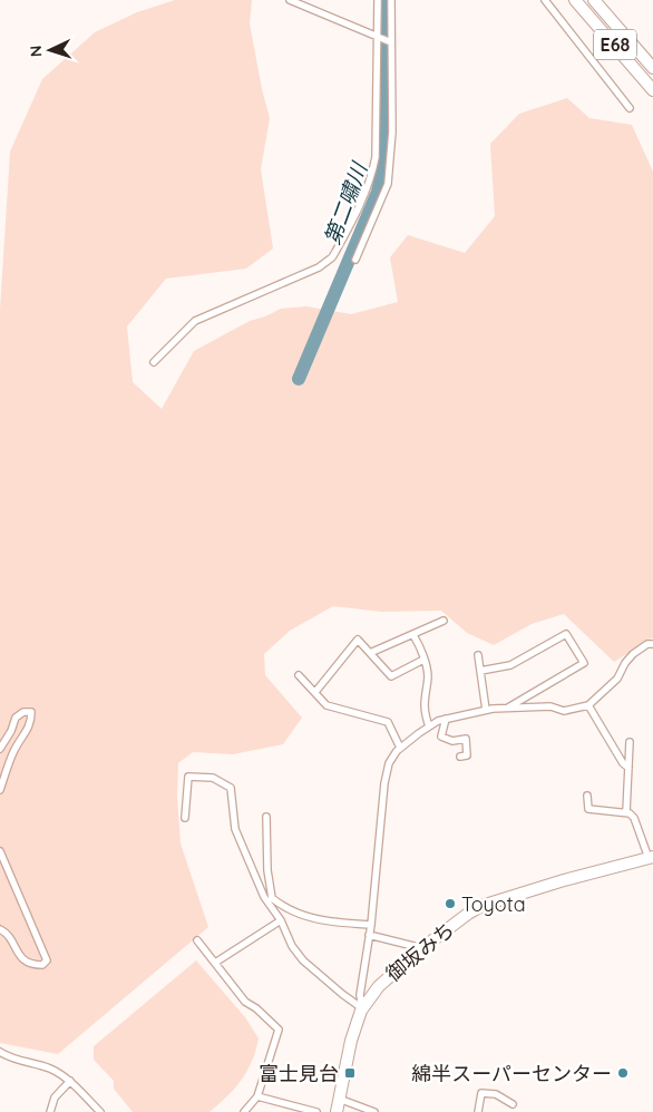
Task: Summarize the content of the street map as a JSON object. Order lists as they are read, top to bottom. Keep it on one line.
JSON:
{"streets":{"highway":["E68","御坂みち"]},"water":["第二嘯川"],"places":{"other":["Toyota","綿半スーパーセンター"],"transit":["富士見台"]},"north":"left"}
